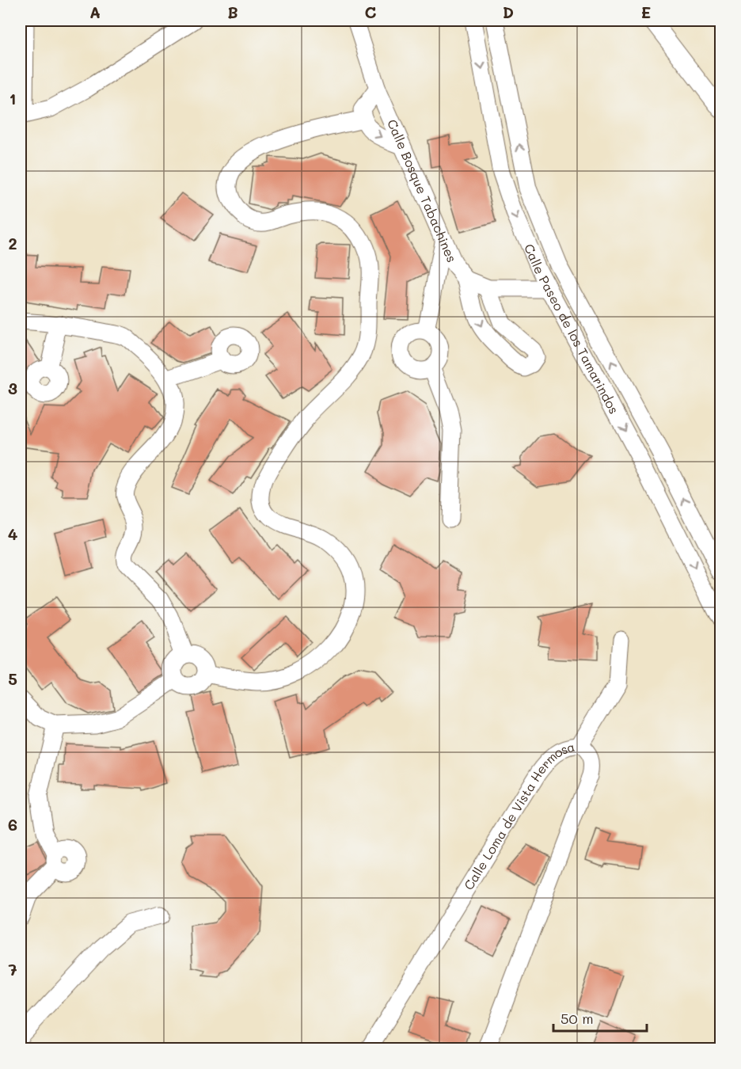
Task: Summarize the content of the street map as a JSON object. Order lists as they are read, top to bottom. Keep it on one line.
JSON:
{"streets":{"street":["Calle Bosque Tabachines","Calle Paseo de los Tamarindos","Calle Loma de Vista Hermosa"]},"crossings":[["Calle Bosque Tabachines","Calle Paseo de los Tamarindos"]],"scale_bar":"50 m","grid":{"columns":["A","B","C","D","E"],"rows":["1","2","3","4","5","6","7"]}}
